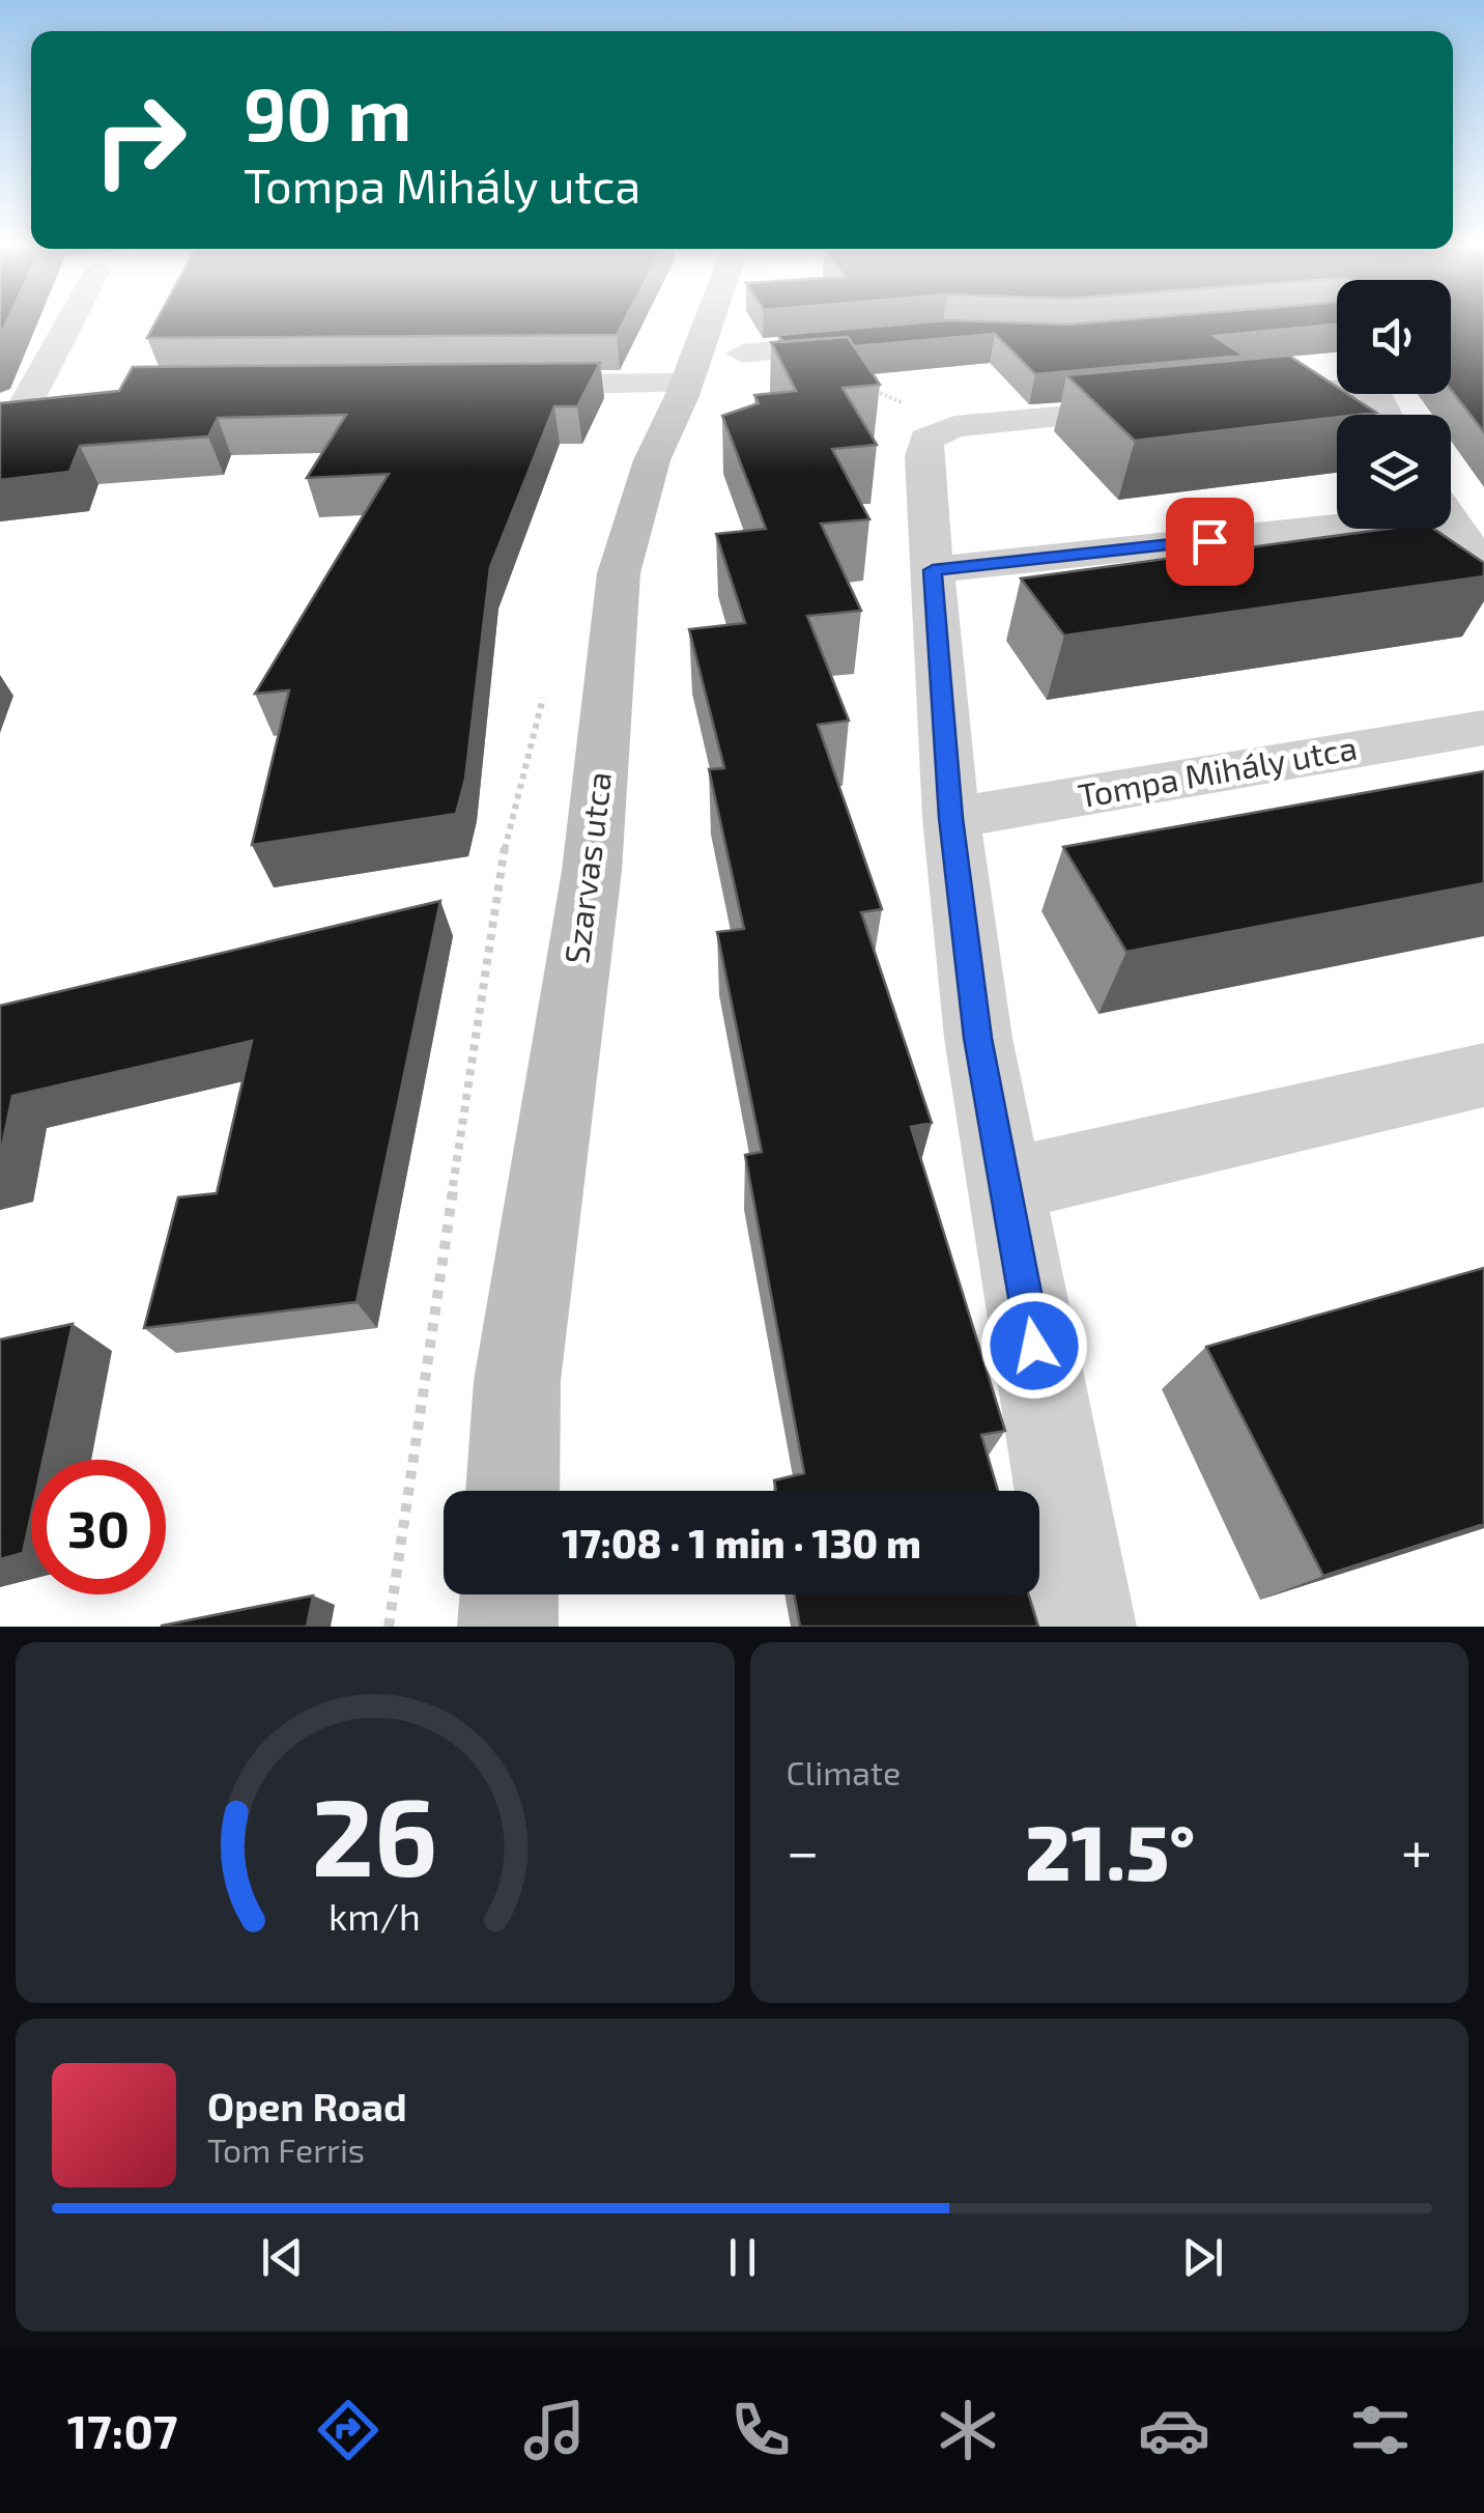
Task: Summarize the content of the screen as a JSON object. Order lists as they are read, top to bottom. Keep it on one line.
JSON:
{"streets":{"street":["Tompa Mihály utca","Szarvas utca"]},"page":{"turn":["90 m","Tompa Mihály utca"],"limit":"30","trip":"17:08 · 1 min · 130 m","tile":"Climate","heat":["−","21.5°","+"],"song":["Open Road","Tom Ferris"],"tabs":"17:07","gauge":["26","km/h"]}}
